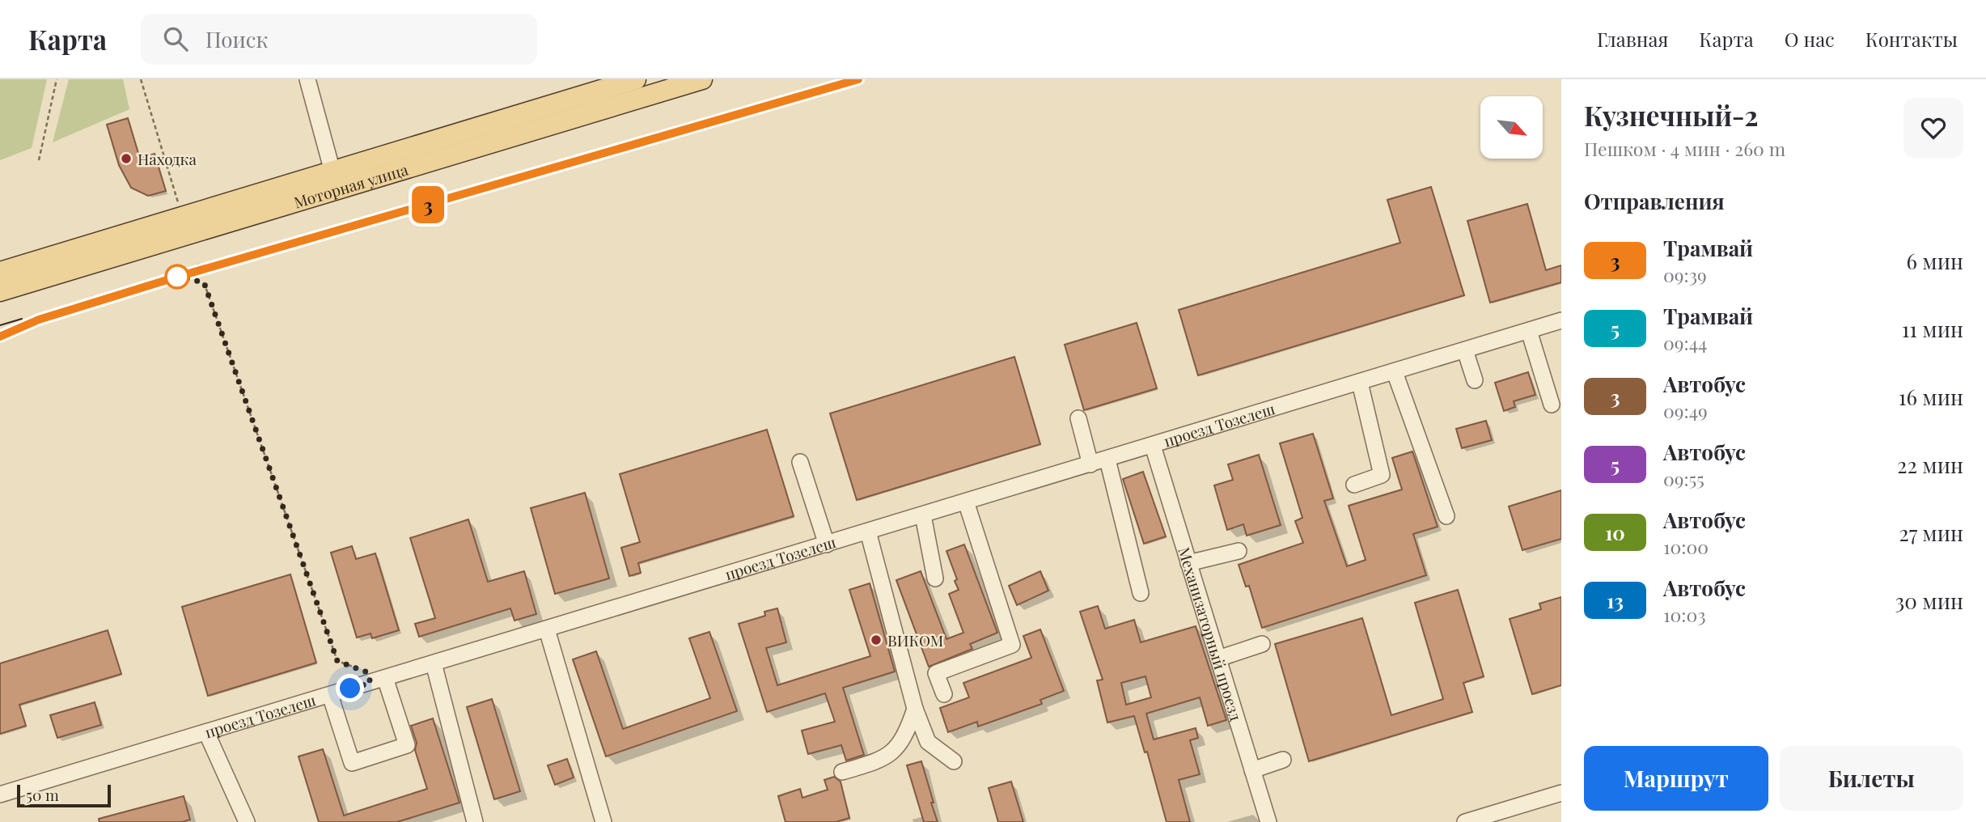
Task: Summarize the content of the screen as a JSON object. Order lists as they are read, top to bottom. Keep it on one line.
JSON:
{"streets":{"main road":["Моторная улица"],"street":["проезд Тозелеш","Механизаторный проезд"]},"crossings":[["проезд Тозелеш","Механизаторный проезд"]],"places":["Находка","ВИКОМ"],"lines":["tram line 3"],"scale_bar":"50 m","north":"bottom right","page":{"header":"Карта","search":"Поиск","nav":["Главная","Карта","О нас","Контакты"],"on_map":"3","heading":[["Кузнечный-2","Пешком · 4 мин · 260 m"],"Отправления"],"list":[{"mark":"3","name":"Трамвай","note":"09:39","value":"6 мин"},{"mark":"5","name":"Трамвай","note":"09:44","value":"11 мин"},{"mark":"3","name":"Автобус","note":"09:49","value":"16 мин"},{"mark":"5","name":"Автобус","note":"09:55","value":"22 мин"},{"mark":"10","name":"Автобус","note":"10:00","value":"27 мин"},{"mark":"13","name":"Автобус","note":"10:03","value":"30 мин"}],"buttons":["Маршрут","Билеты"],"scale":"50 m"}}
